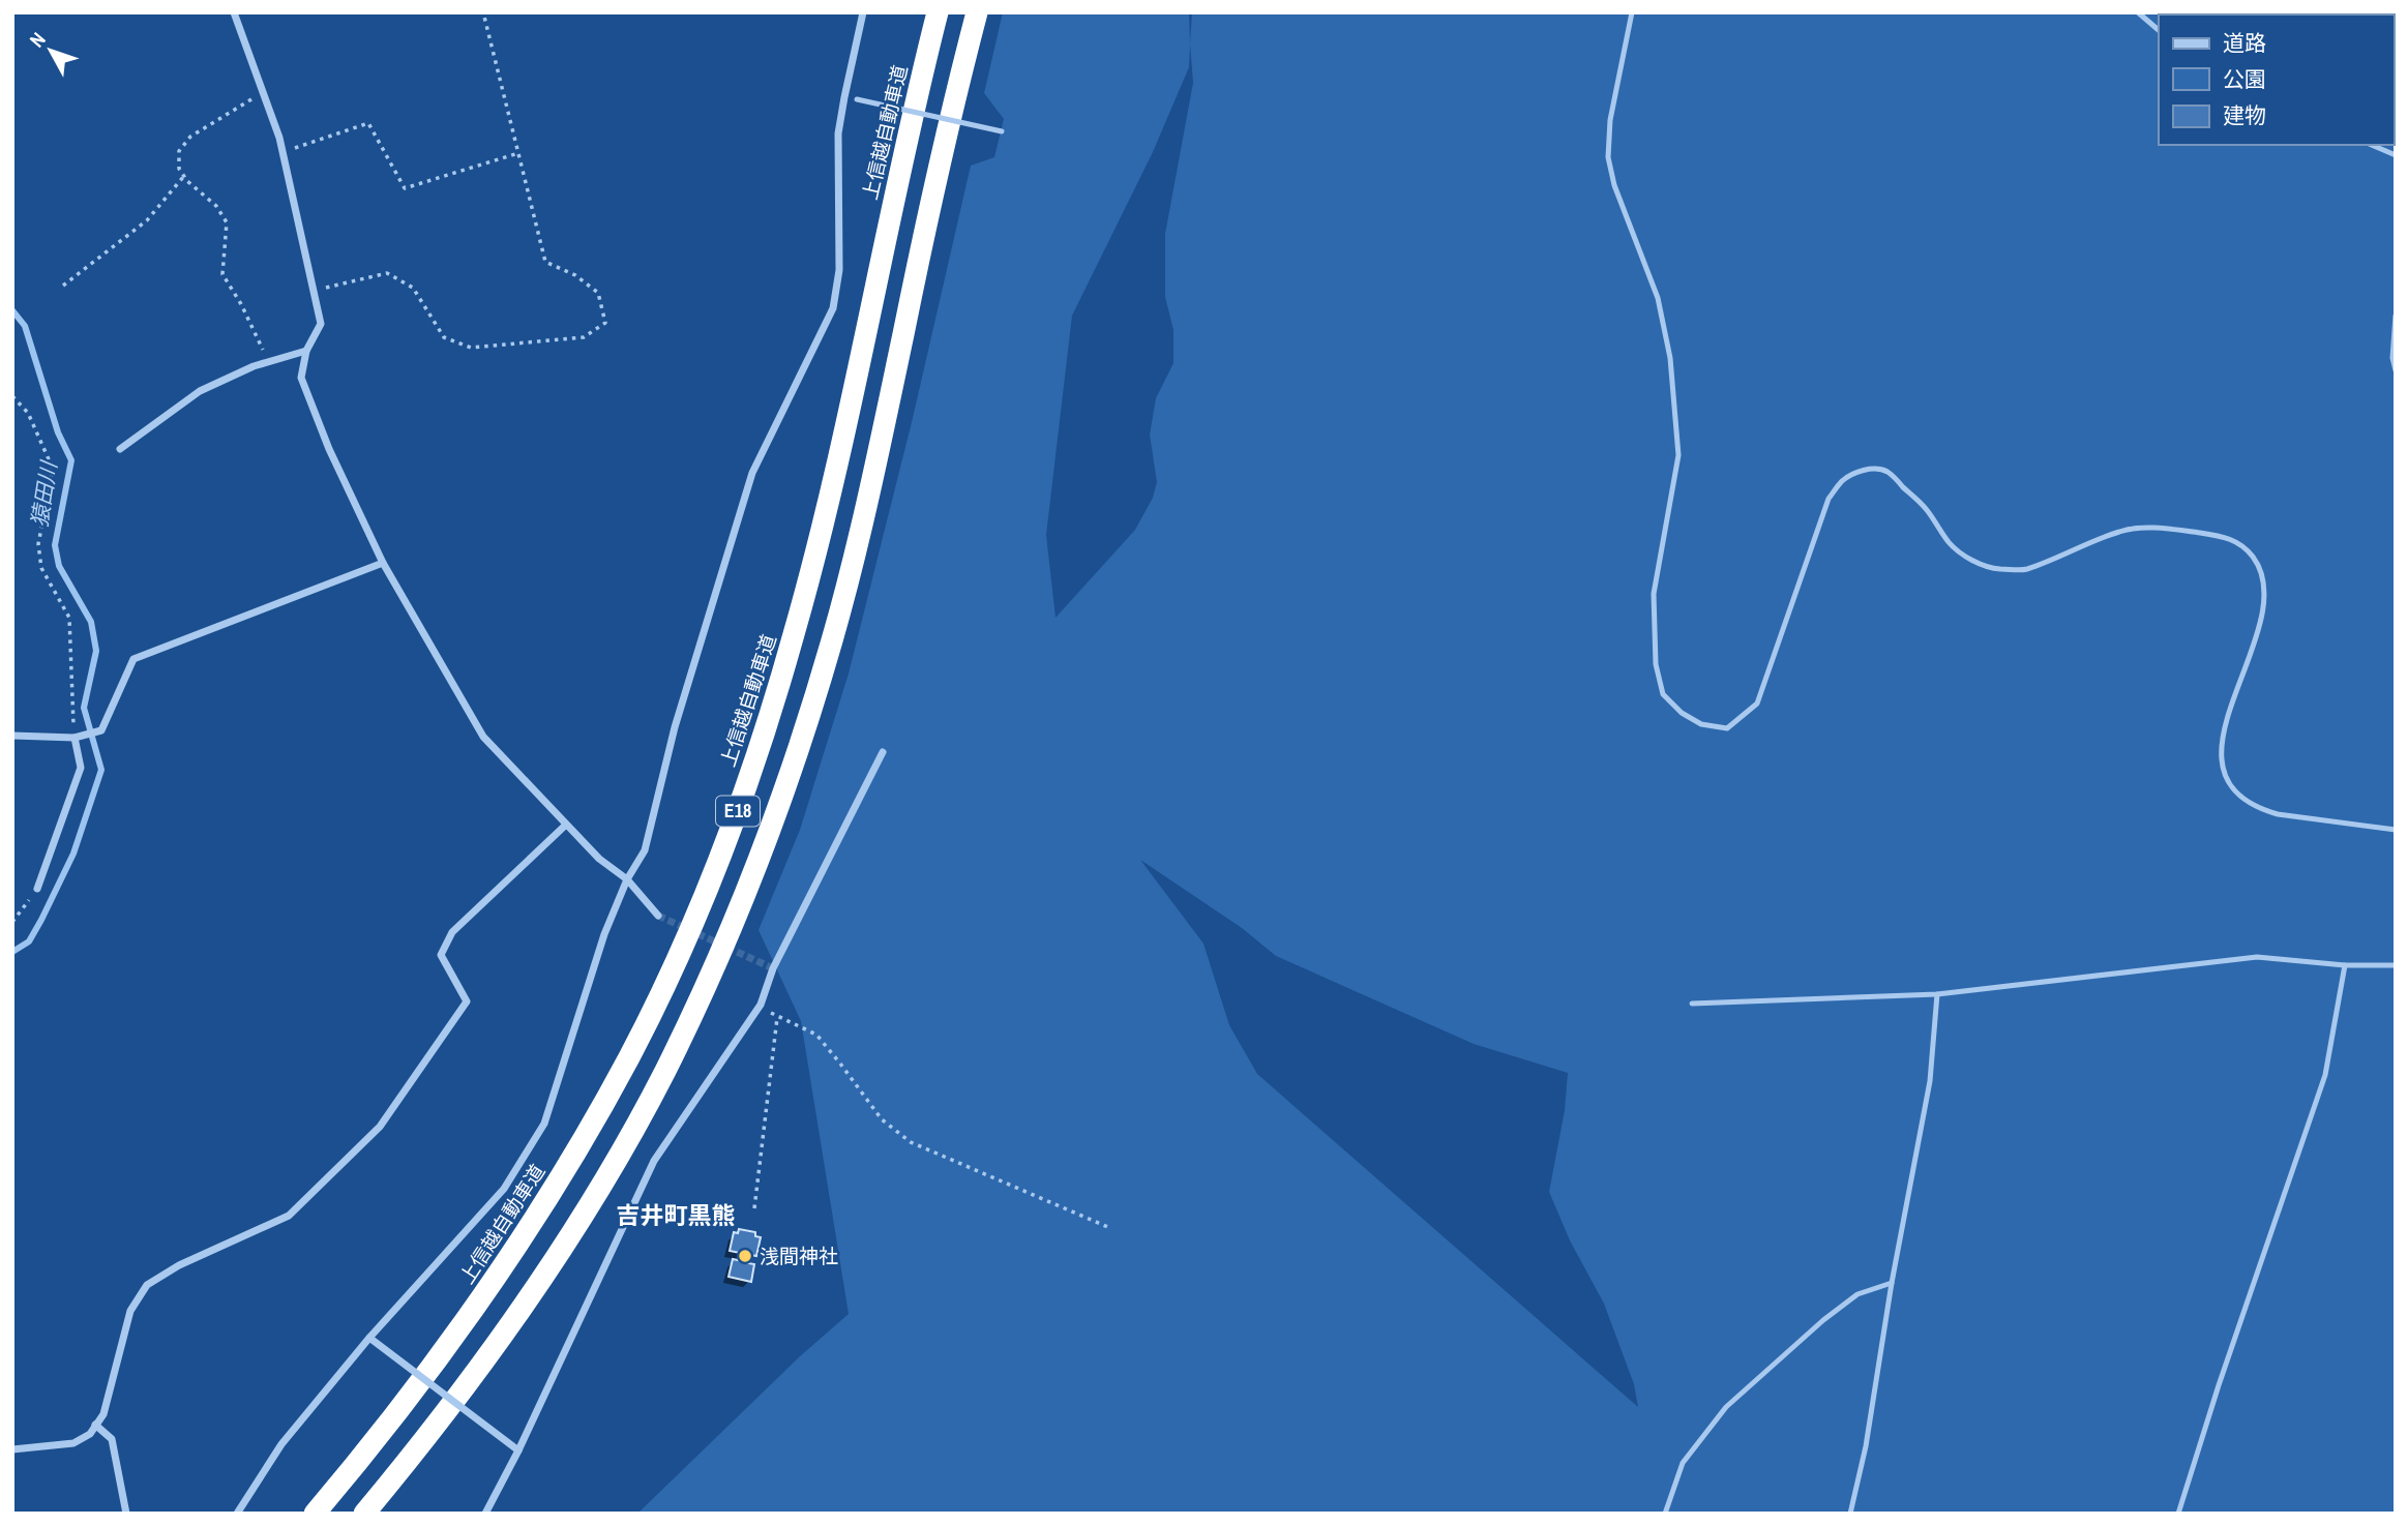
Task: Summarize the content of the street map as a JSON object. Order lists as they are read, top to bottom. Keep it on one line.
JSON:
{"streets":{"highway":["上信越自動車道","E18"]},"districts":["吉井町黒熊"],"water":["猿田川"],"places":["浅間神社"],"legend":["道路","公園","建物"],"north":"top left"}
